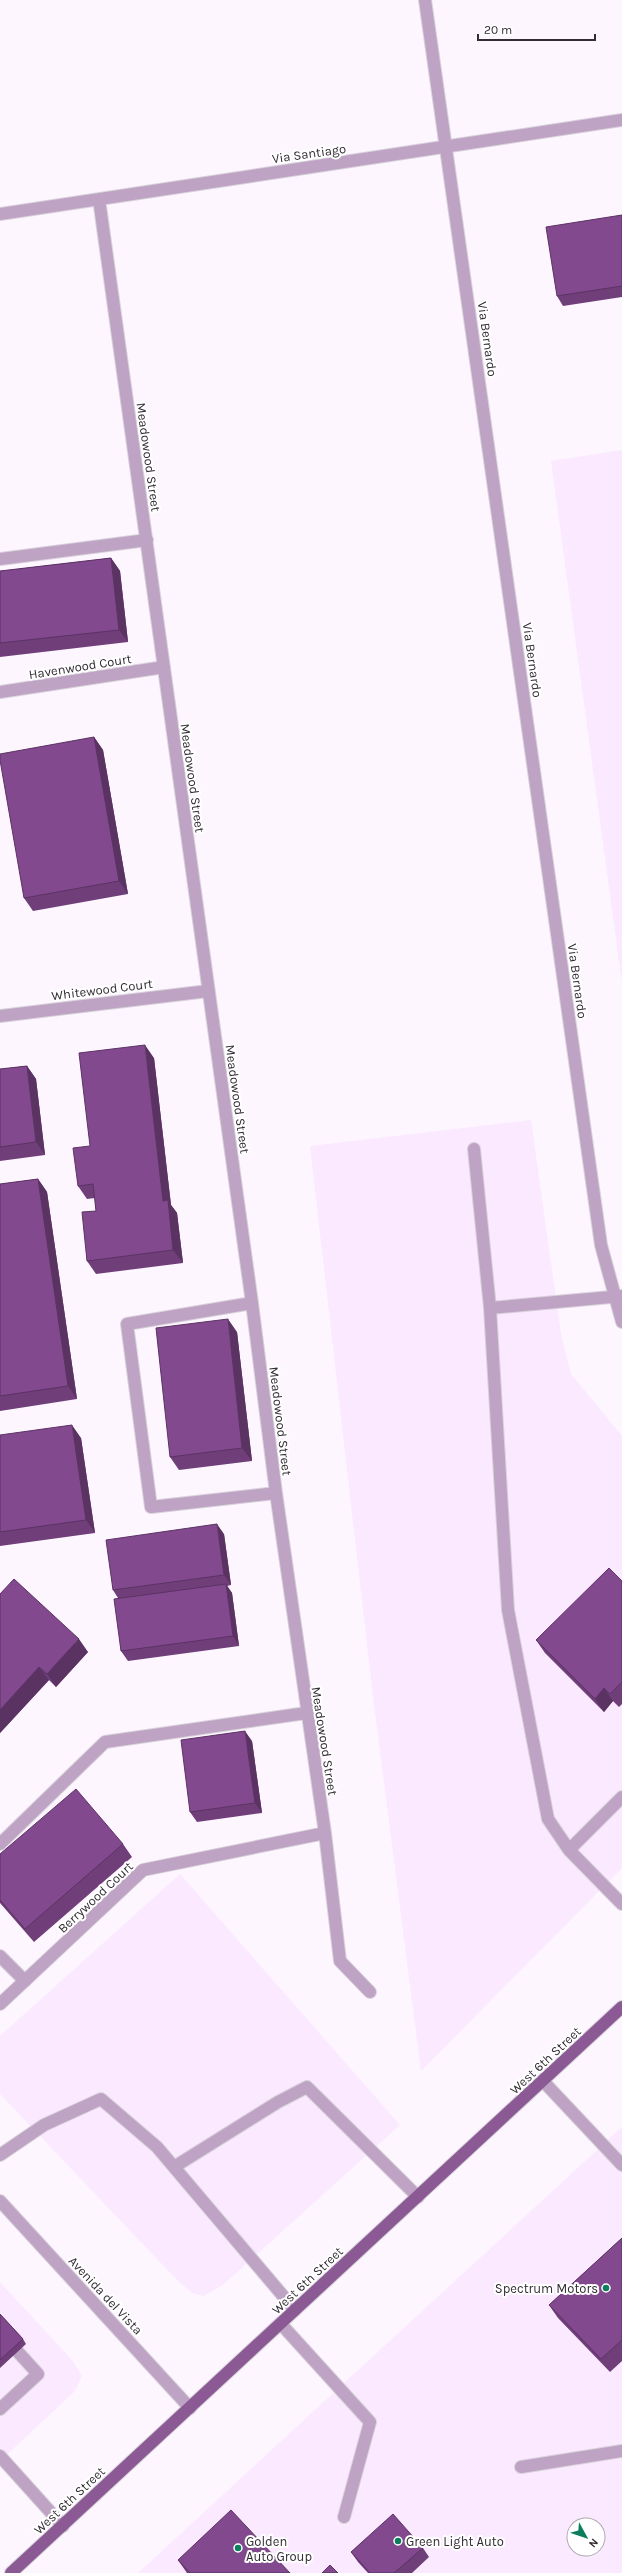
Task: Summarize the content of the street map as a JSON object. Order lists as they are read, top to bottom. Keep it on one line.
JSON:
{"streets":{"main road":["West 6th Street"],"street":["Via Santiago","Via Bernardo","Meadowood Street","Havenwood Court","Whitewood Court","Berrywood Court","Avenida del Vista"]},"crossings":[["Via Santiago","Via Bernardo"],["Via Santiago","Meadowood Street"],["Meadowood Street","Havenwood Court"],["Meadowood Street","Whitewood Court"],["Meadowood Street","Berrywood Court"],["West 6th Street","Avenida del Vista"]],"places":["Spectrum Motors","Green Light Auto","Golden Auto Group"],"scale_bar":"20 m","north":"bottom right"}
